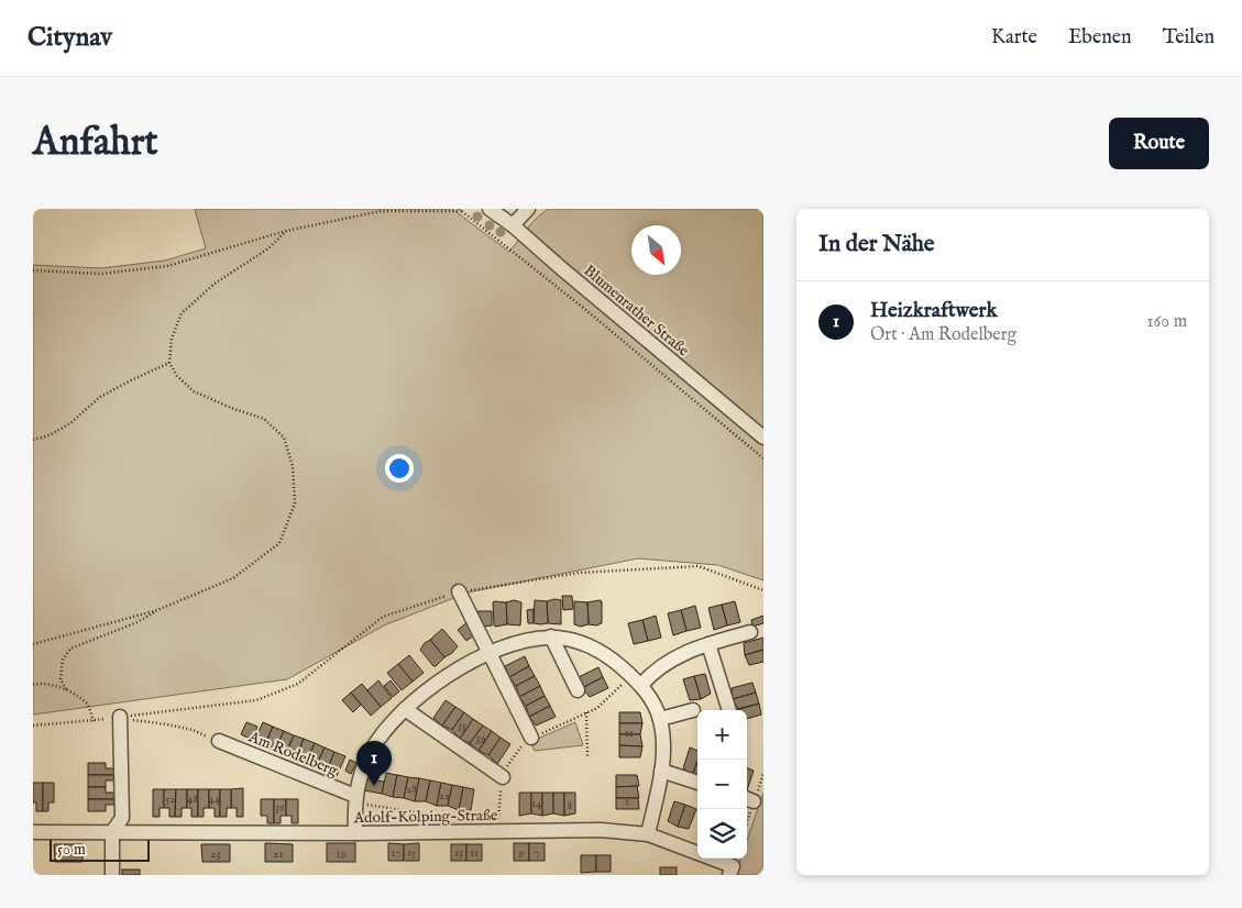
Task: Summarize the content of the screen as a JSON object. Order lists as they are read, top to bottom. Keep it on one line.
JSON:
{"streets":{"street":["Blumenrather Straße","Am Rodelberg","Adolf-Kolping-Straße"]},"house_numbers":["35","11","39","28","22","52","48","44","1","14","8","36","17","15","13","11","9","7","23","21","19"],"scale_bar":"50 m","north":"bottom right","page":{"header":"Citynav","nav":["Karte","Ebenen","Teilen"],"buttons":"Route","title":"Anfahrt","heading":"In der Nähe","list":[{"mark":"1","name":"Heizkraftwerk","note":"Ort · Am Rodelberg","value":"160 m"}],"map_buttons":["+","−"],"pins":"1","scale":"50 m"}}
